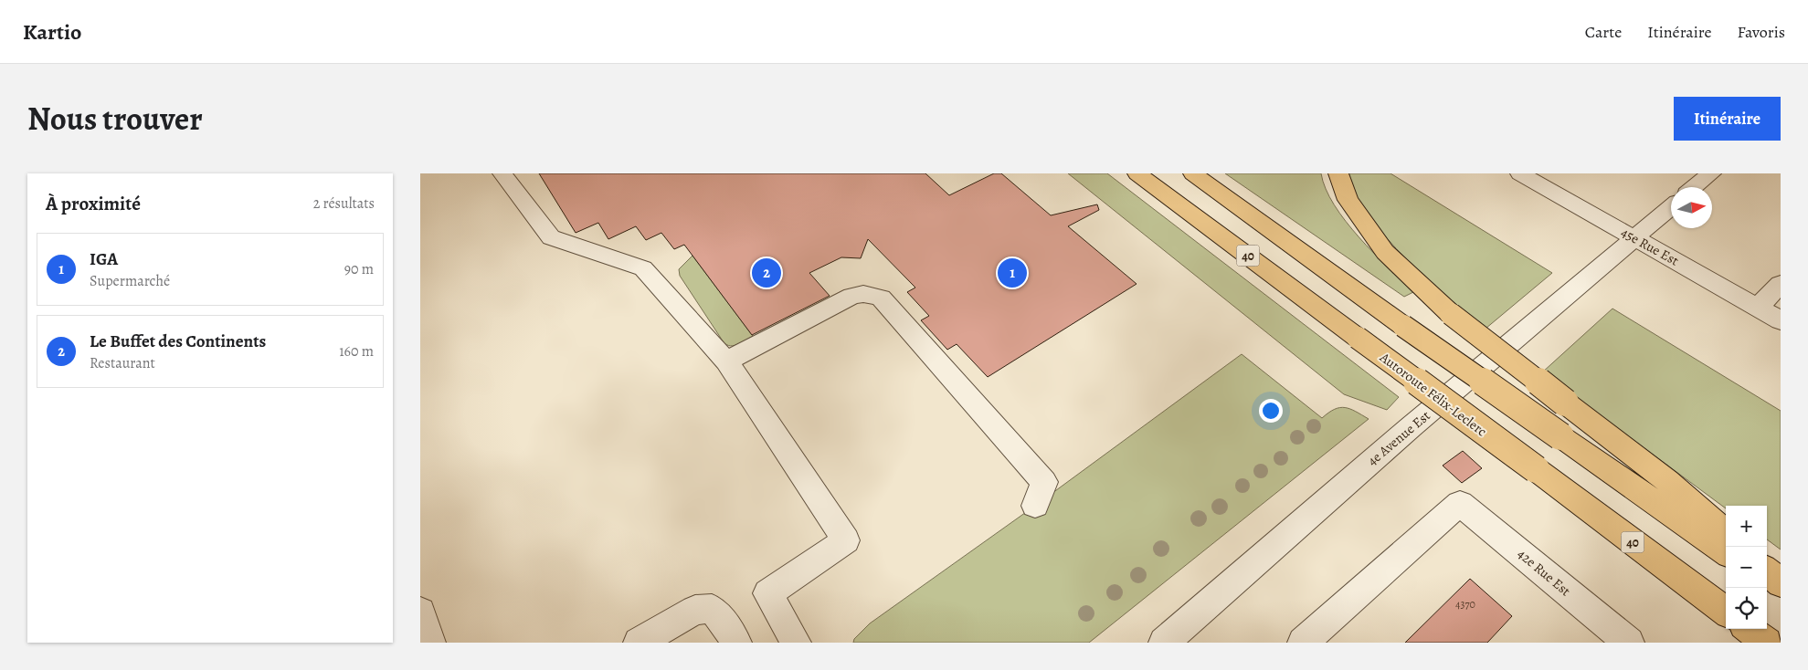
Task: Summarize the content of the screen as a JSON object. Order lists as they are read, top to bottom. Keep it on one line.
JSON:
{"streets":{"highway":["40","Autoroute Félix-Leclerc"],"street":["45e Rue Est","4e Avenue Est","42e Rue Est"]},"crossings":[["45e Rue Est","4e Avenue Est"]],"house_numbers":["4370"],"north":"right","page":{"header":"Kartio","nav":["Carte","Itinéraire","Favoris"],"title":"Nous trouver","buttons":"Itinéraire","heading":["À proximité","2 résultats"],"list":[{"mark":"1","name":"IGA","note":"Supermarché","value":"90 m"},{"mark":"2","name":"Le Buffet des Continents","note":"Restaurant","value":"160 m"}],"pins":["1","2"],"map_buttons":["+","−"]}}
